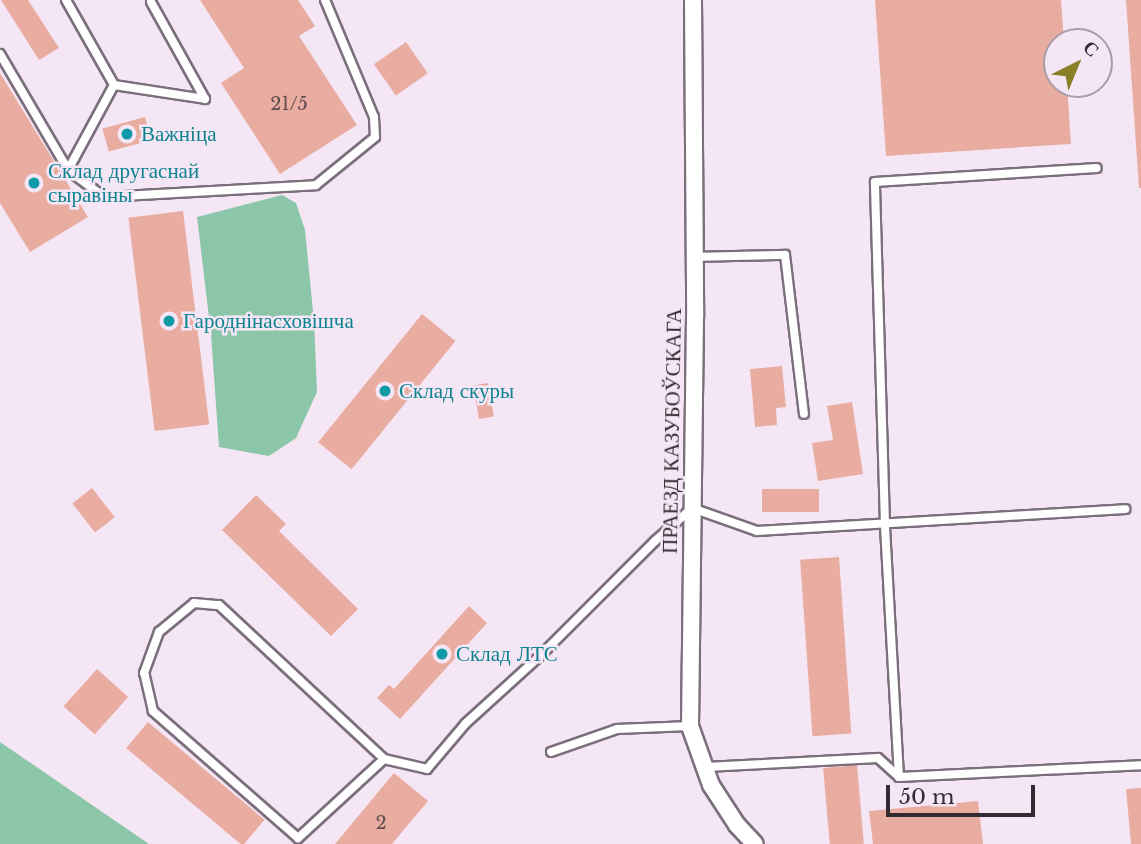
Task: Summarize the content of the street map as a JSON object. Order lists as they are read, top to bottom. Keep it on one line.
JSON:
{"streets":{"street":["ПРАЕЗД КАЗУБОЎСКАГА"]},"places":["Важніца","Склад другаснай сыравіны","Гароднінасховішча","Склад скуры","Склад ЛТС"],"house_numbers":["21/5","2"],"scale_bar":"50 m","north":"top right"}
